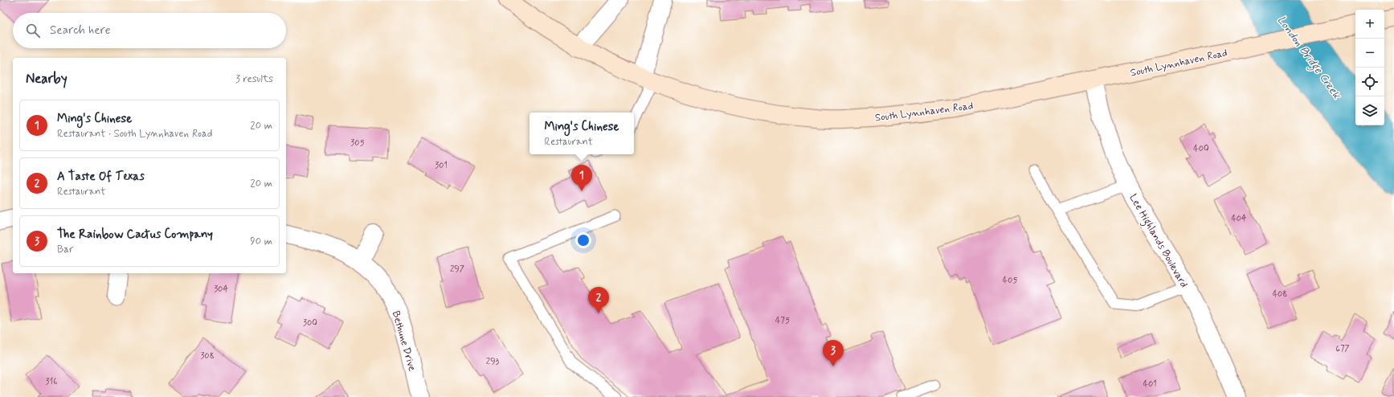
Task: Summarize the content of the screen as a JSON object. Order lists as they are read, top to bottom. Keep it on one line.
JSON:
{"streets":{"street":["South Lynnhaven Road","Lee Highlands Boulevard","Bethune Drive"]},"crossings":[["South Lynnhaven Road","Lee Highlands Boulevard"]],"water":["London Bridge Creek"],"house_numbers":["305","400","301","404","297","405","304","408","475","300","677","308","293","316","401"],"page":{"map_buttons":["+","−"],"search":"Search here","heading":["Nearby","3 results"],"list":[{"mark":"1","name":"Ming's Chinese","note":"Restaurant · South Lynnhaven Road","value":"20 m"},{"mark":"2","name":"A Taste Of Texas","note":"Restaurant","value":"20 m"},{"mark":"3","name":"The Rainbow Cactus Company","note":"Bar","value":"90 m"}],"popup":["Ming's Chinese","Restaurant"],"pins":["1","2","3"]}}
